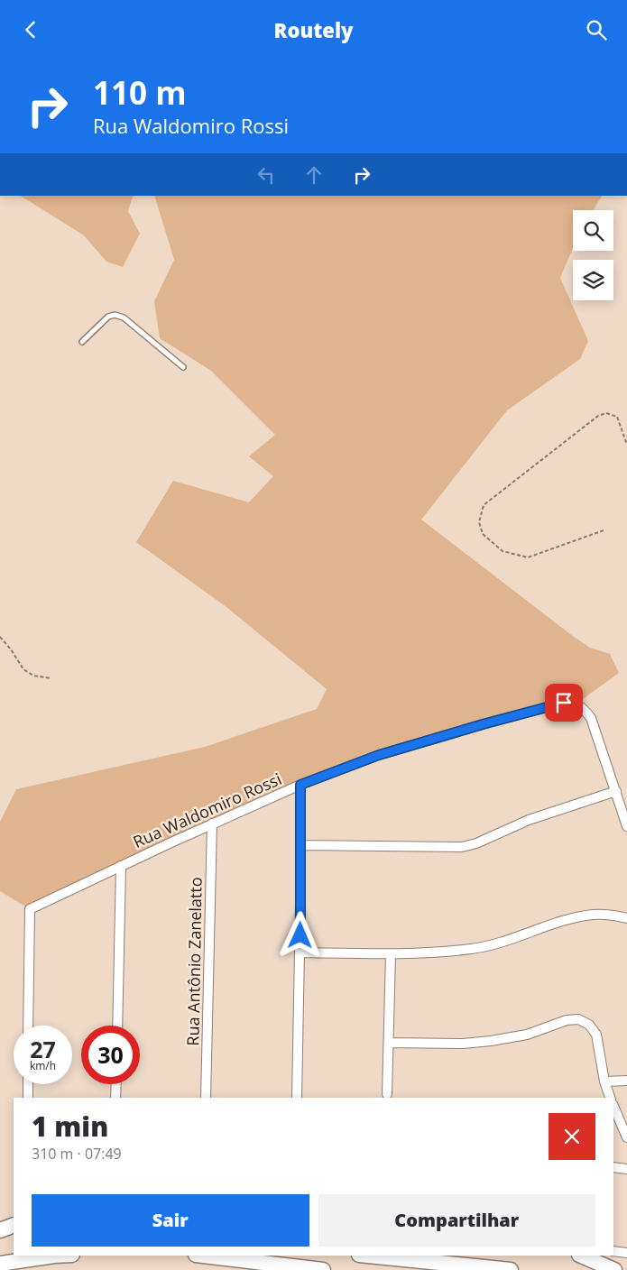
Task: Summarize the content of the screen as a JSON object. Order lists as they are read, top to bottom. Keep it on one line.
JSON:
{"streets":{"street":["Rua Waldomiro Rossi","Rua Antônio Zanelatto"]},"crossings":[["Rua Waldomiro Rossi","Rua Antônio Zanelatto"]],"page":{"header":"Routely","turn":["110 m","Rua Waldomiro Rossi"],"speed":"27 km/h","limit":"30","heading":["1 min","310 m · 07:49"],"buttons":["Sair","Compartilhar"]}}
